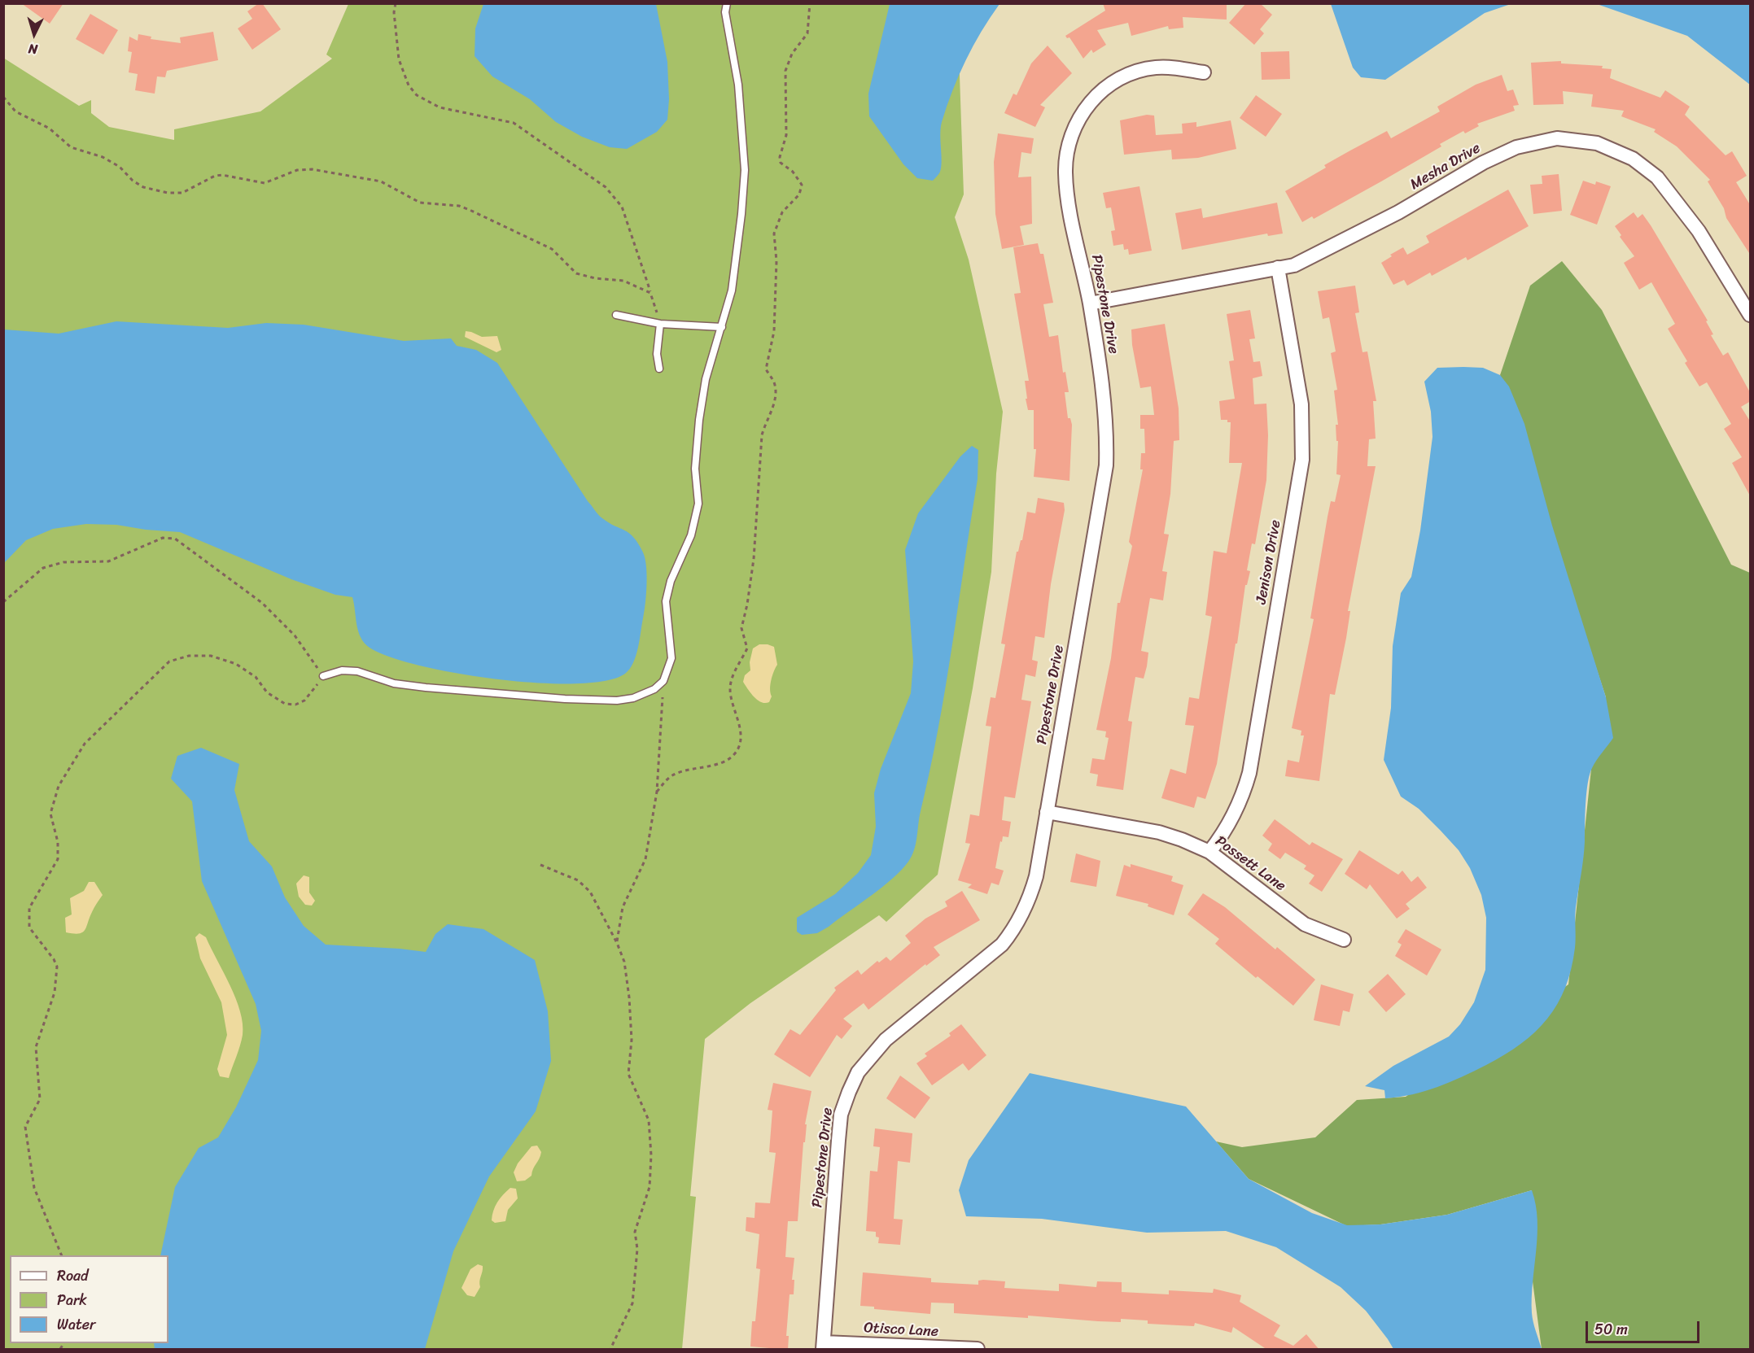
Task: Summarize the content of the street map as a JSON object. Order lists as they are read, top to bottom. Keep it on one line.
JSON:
{"streets":{"street":["Mesha Drive","Pipestone Drive","Jenison Drive","Possett Lane","Otisco Lane"]},"crossings":[["Mesha Drive","Pipestone Drive"],["Mesha Drive","Jenison Drive"],["Pipestone Drive","Possett Lane"],["Pipestone Drive","Otisco Lane"],["Jenison Drive","Possett Lane"]],"legend":["Road","Park","Water"],"scale_bar":"50 m","north":"bottom"}
